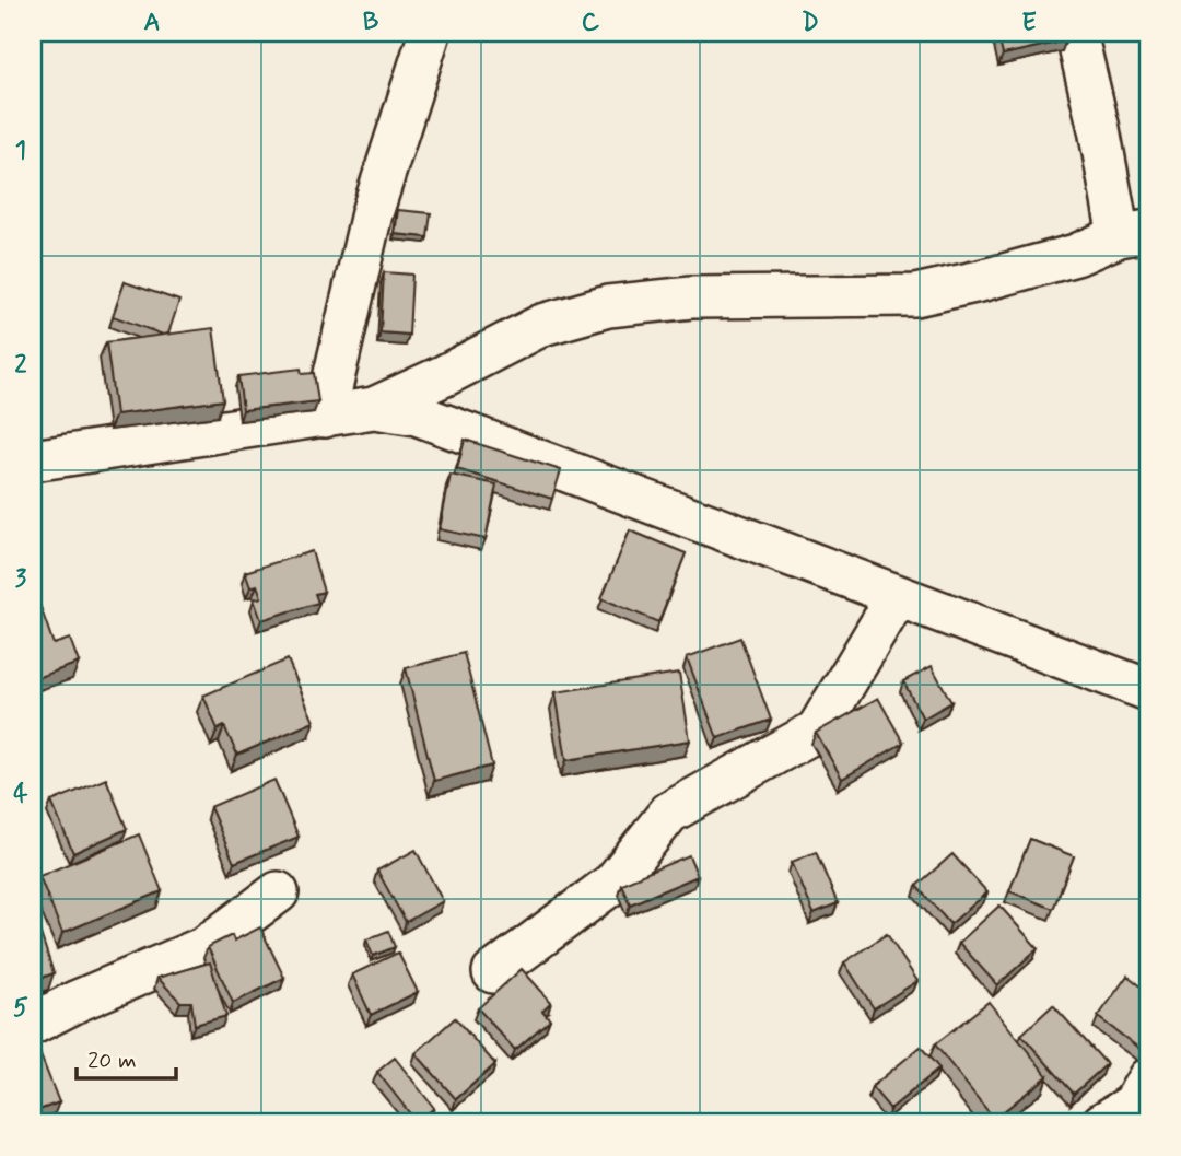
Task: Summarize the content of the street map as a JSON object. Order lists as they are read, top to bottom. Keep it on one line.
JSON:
{"scale_bar":"20 m","grid":{"columns":["A","B","C","D","E"],"rows":["1","2","3","4","5"]}}
